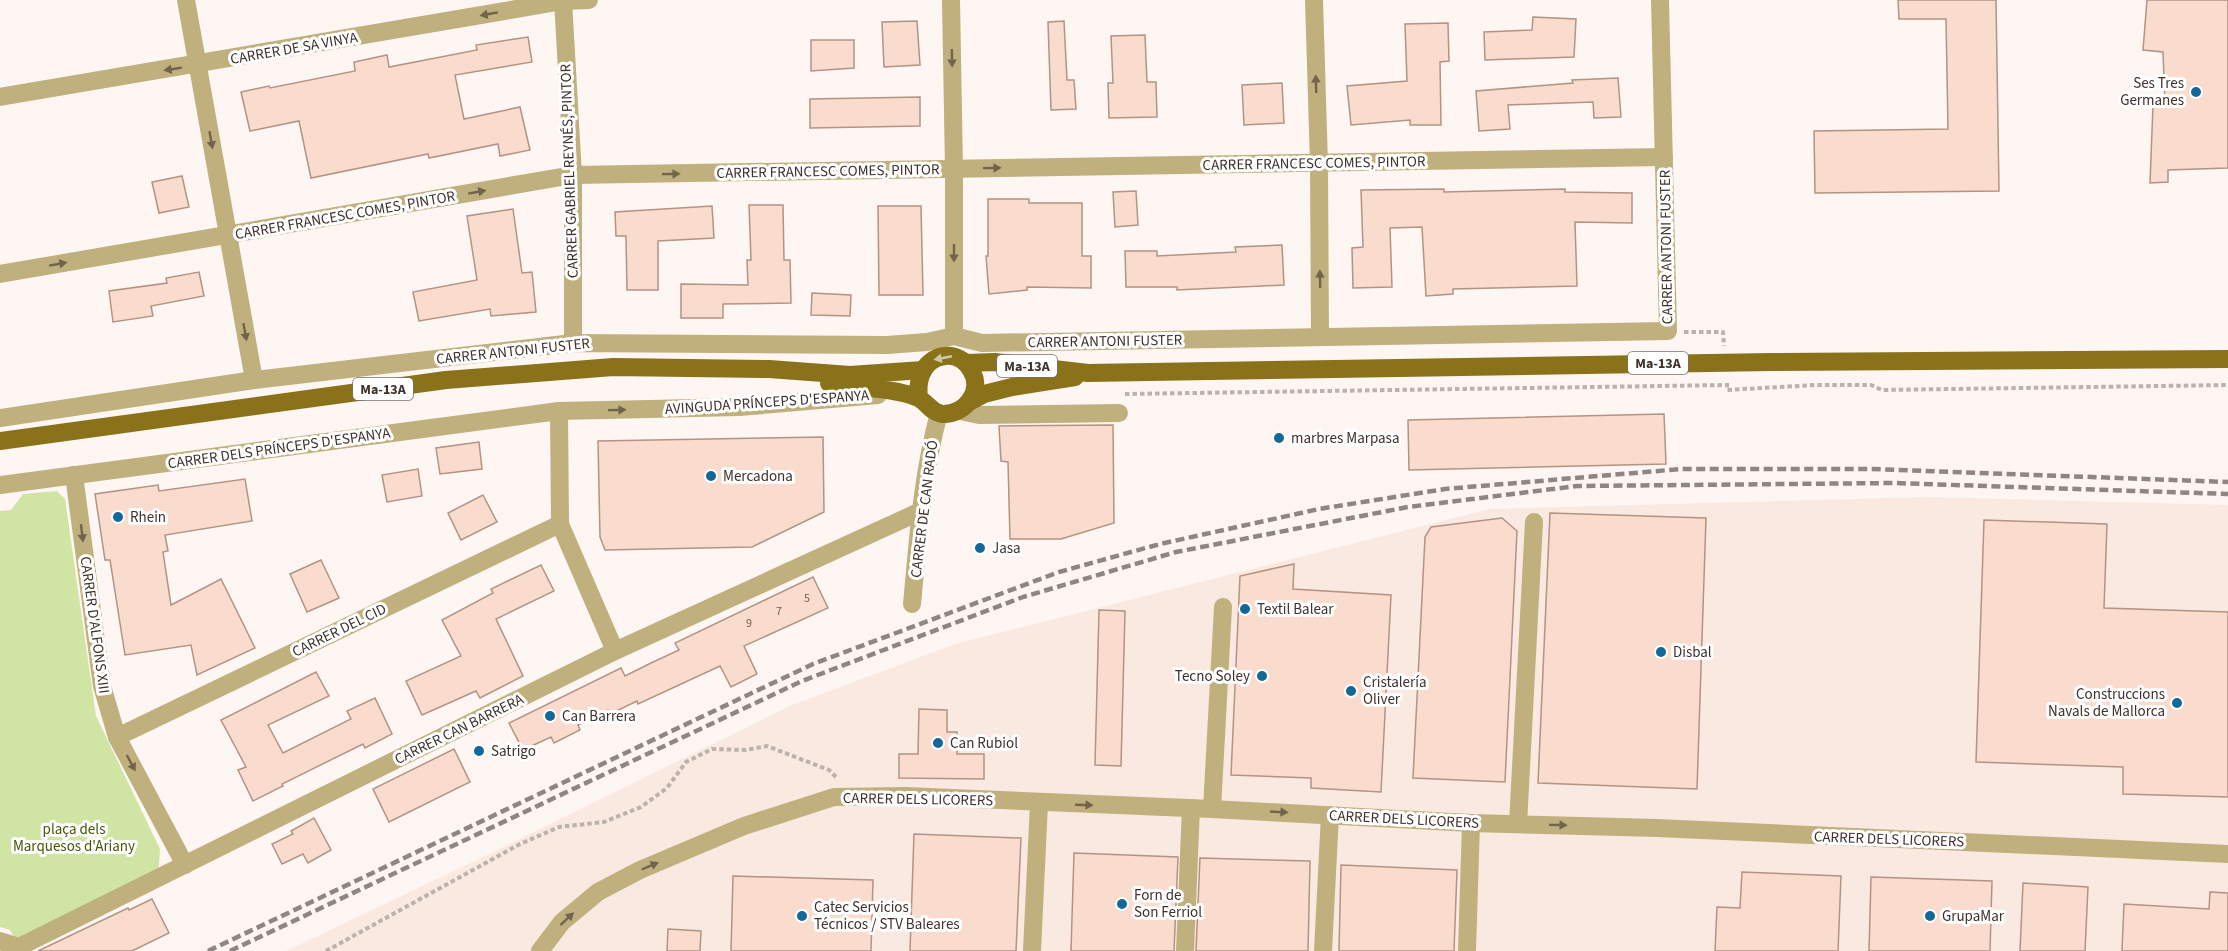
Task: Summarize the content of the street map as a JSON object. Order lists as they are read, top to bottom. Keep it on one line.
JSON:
{"streets":{"main road":["Ma-13A"],"street":["CARRER DE SA VINYA","CARRER FRANCESC COMES, PINTOR","CARRER GABRIEL REYNÉS, PINTOR","CARRER ANTONI FUSTER","AVINGUDA PRÍNCEPS D'ESPANYA","CARRER DELS PRÍNCEPS D'ESPANYA","CARRER DE CAN RADÓ","CARRER D'ALFONS XIII","CARRER DEL CID","CARRER CAN BARRERA","CARRER DELS LICORERS"]},"crossings":[["CARRER DE SA VINYA","CARRER GABRIEL REYNÉS, PINTOR"],["CARRER FRANCESC COMES, PINTOR","CARRER GABRIEL REYNÉS, PINTOR"],["CARRER FRANCESC COMES, PINTOR","CARRER ANTONI FUSTER"],["CARRER GABRIEL REYNÉS, PINTOR","CARRER ANTONI FUSTER"],["Ma-13A","AVINGUDA PRÍNCEPS D'ESPANYA"],["Ma-13A","CARRER DE CAN RADÓ"],["AVINGUDA PRÍNCEPS D'ESPANYA","CARRER DELS PRÍNCEPS D'ESPANYA"],["AVINGUDA PRÍNCEPS D'ESPANYA","CARRER DE CAN RADÓ"],["CARRER DELS PRÍNCEPS D'ESPANYA","CARRER D'ALFONS XIII"],["CARRER DE CAN RADÓ","CARRER CAN BARRERA"],["CARRER D'ALFONS XIII","CARRER DEL CID"],["CARRER D'ALFONS XIII","CARRER CAN BARRERA"]],"one_way":["CARRER DE SA VINYA","CARRER FRANCESC COMES, PINTOR","AVINGUDA PRÍNCEPS D'ESPANYA","CARRER D'ALFONS XIII","CARRER DELS LICORERS"],"parks":["plaça dels Marquesos d'Ariany"],"places":["Ses Tres Germanes","marbres Marpasa","Mercadona","Rhein","Jasa","Textil Balear","Disbal","Tecno Soley","Cristalería Oliver","Construccions Navals de Mallorca","Can Barrera","Can Rubiol","Satrigo","Forn de Son Ferriol","Catec Servicios Técnicos / STV Baleares","GrupaMar"],"house_numbers":["5","7","9"]}
